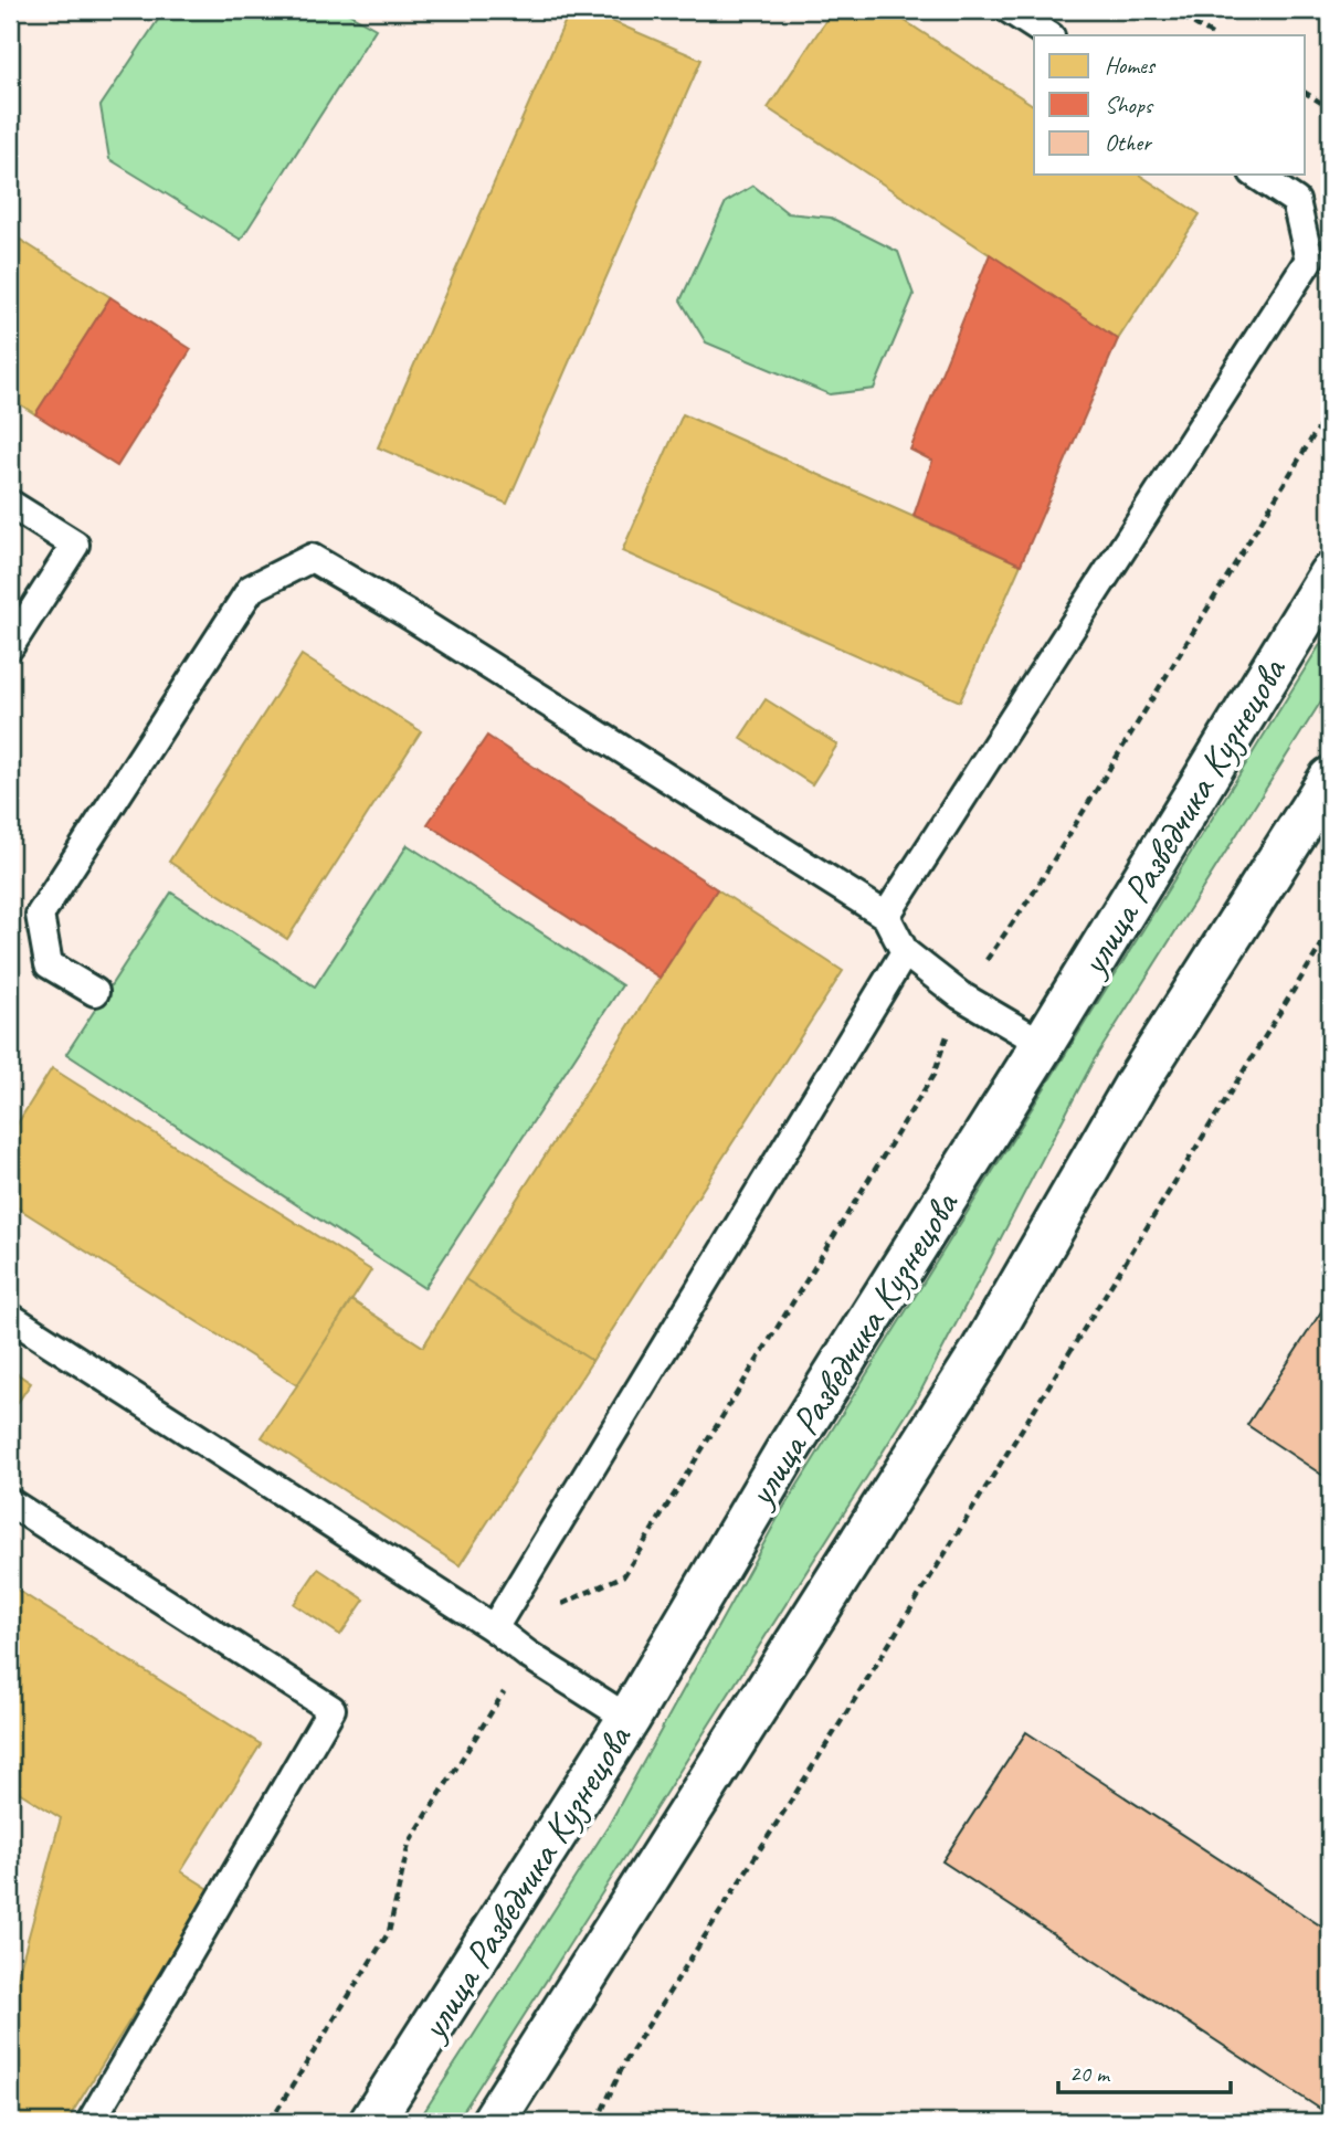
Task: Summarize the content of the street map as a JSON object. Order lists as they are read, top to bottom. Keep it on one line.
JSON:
{"streets":{"main road":["улица Разведчика Кузнецова"]},"legend":["Homes","Shops","Other"],"scale_bar":"20 m"}
